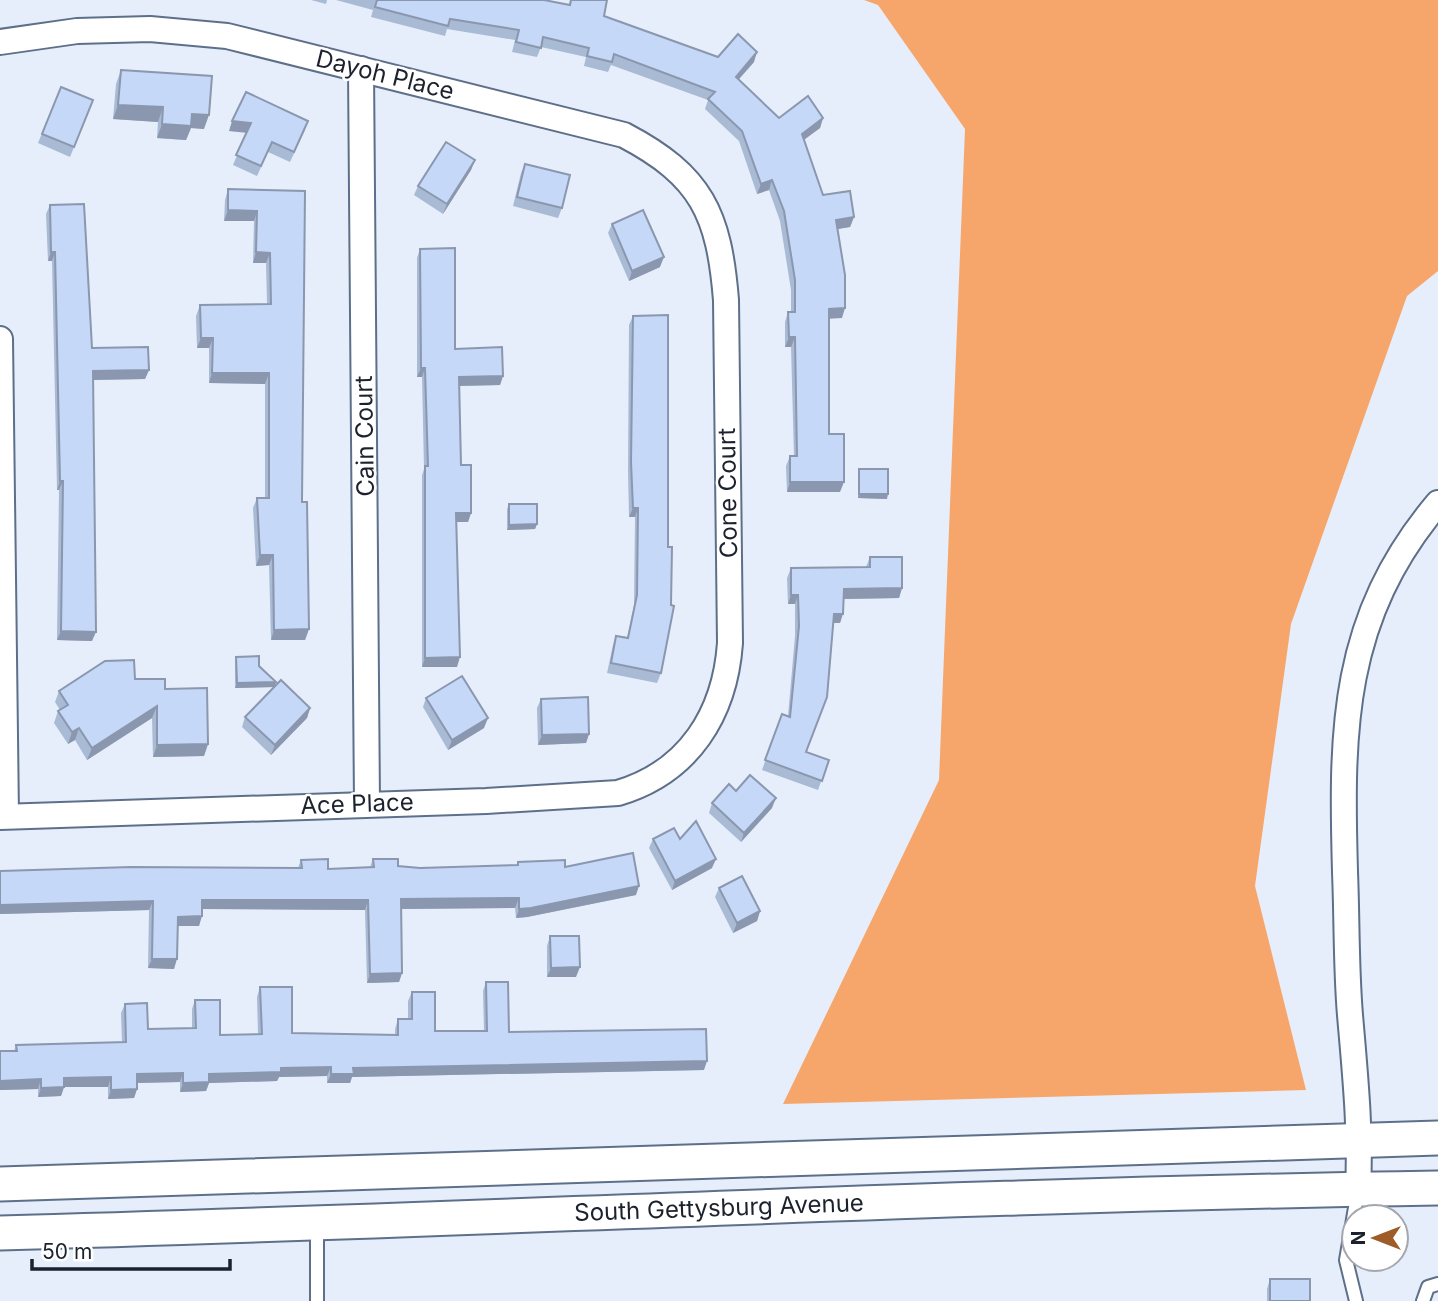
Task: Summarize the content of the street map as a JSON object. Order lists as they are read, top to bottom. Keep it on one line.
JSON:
{"streets":{"main road":["South Gettysburg Avenue"],"street":["Dayoh Place","Cain Court","Cone Court","Ace Place"]},"crossings":[["Dayoh Place","Cain Court"],["Dayoh Place","Cone Court"],["Cain Court","Ace Place"],["Cone Court","Ace Place"]],"scale_bar":"50 m","north":"left"}
